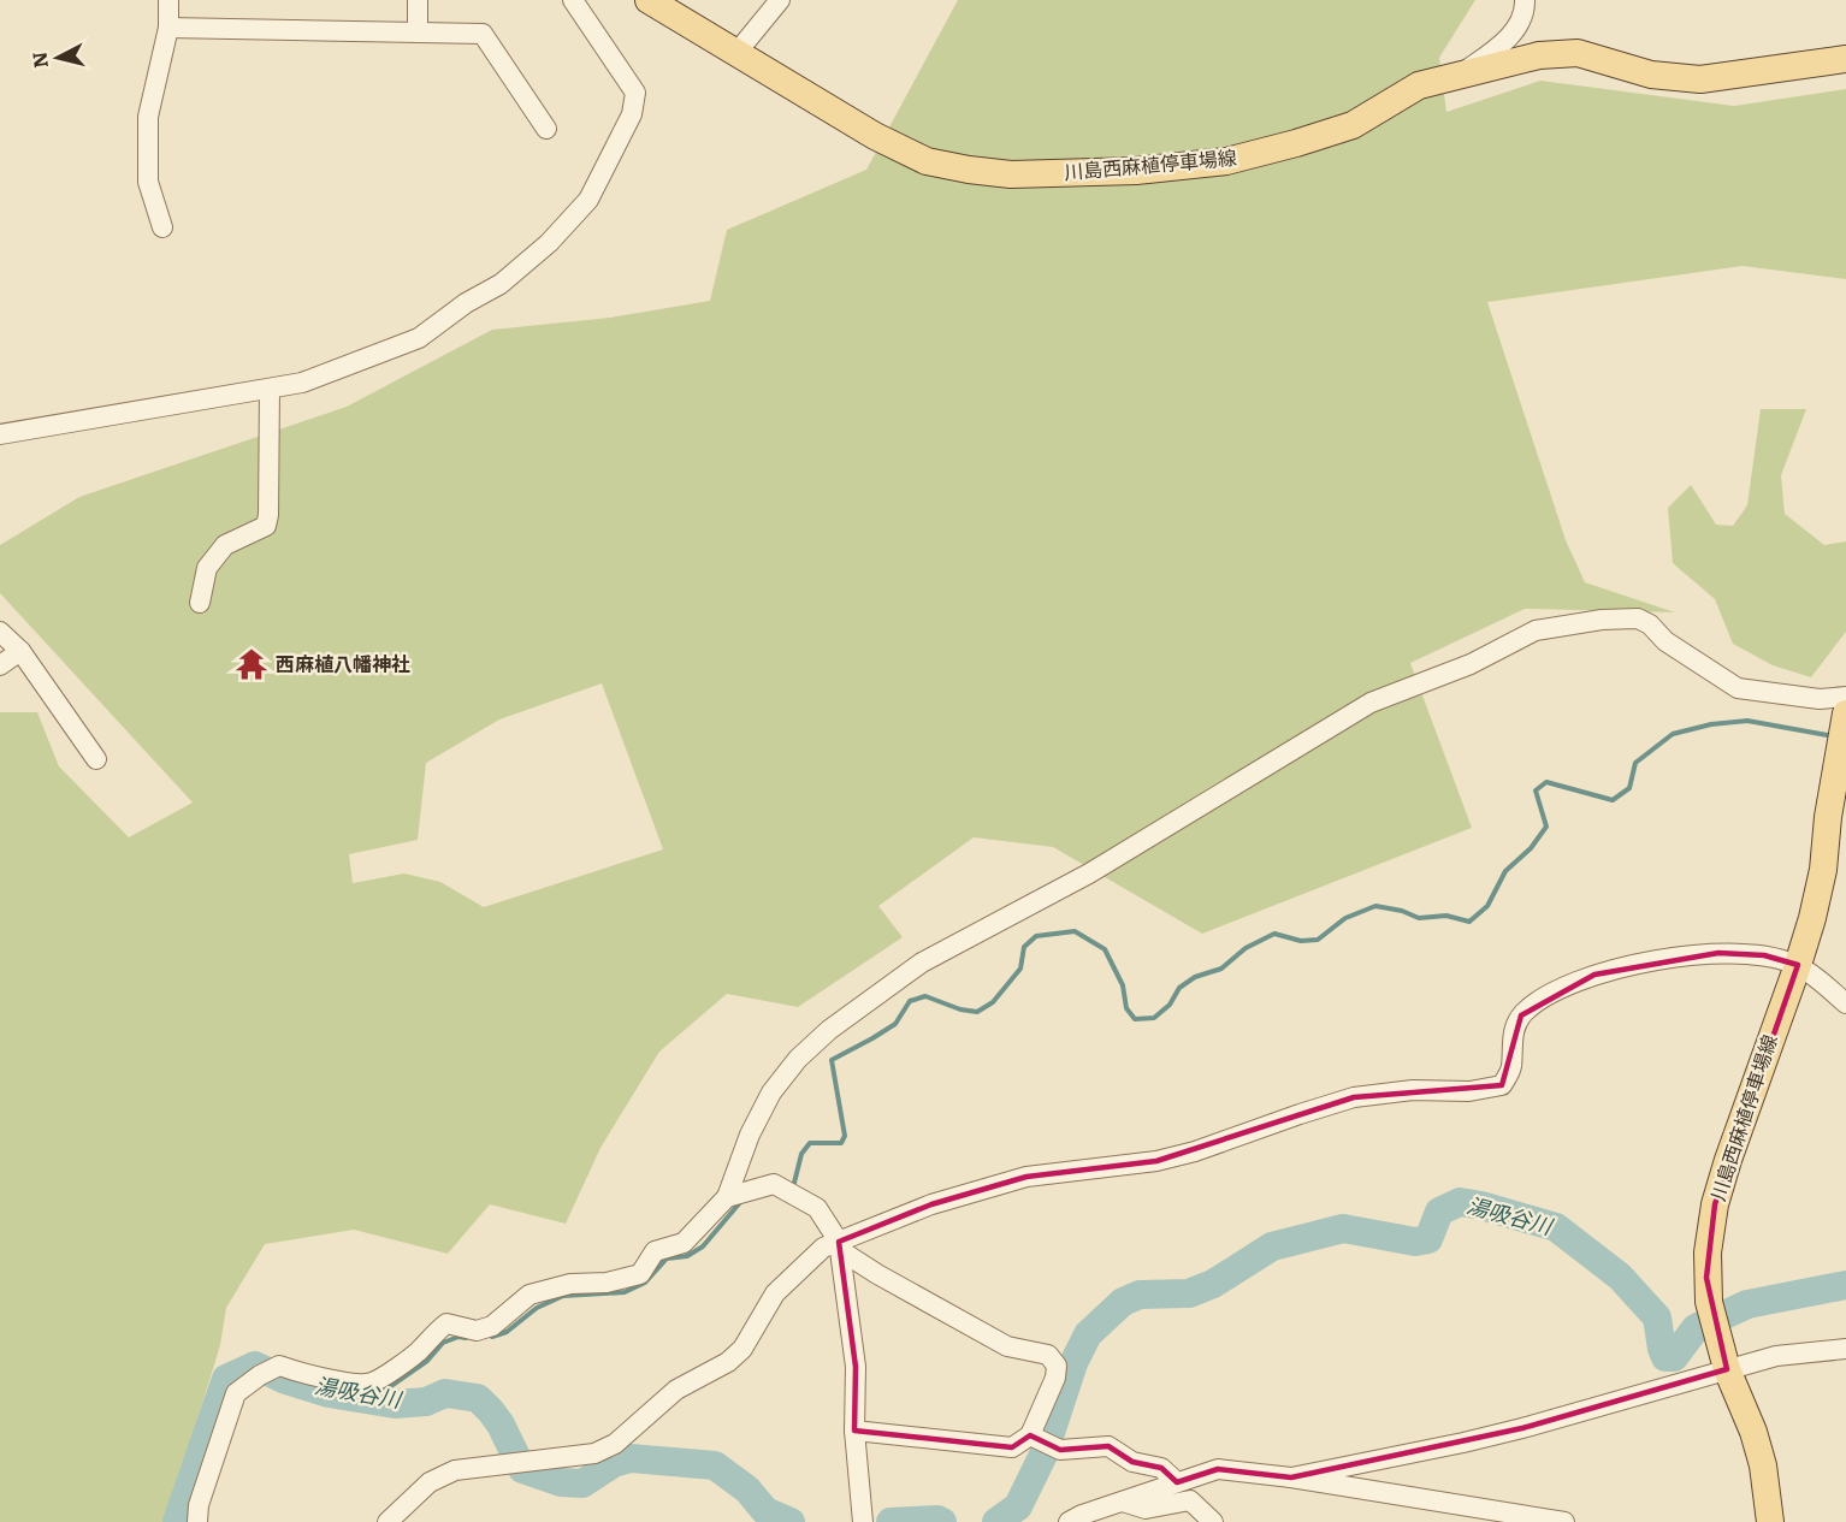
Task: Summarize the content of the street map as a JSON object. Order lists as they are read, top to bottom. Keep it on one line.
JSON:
{"streets":{"main road":["川島西麻植停車場線"]},"water":["湯吸谷川"],"places":{"temple":["西麻植八幡神社"]},"north":"left"}
